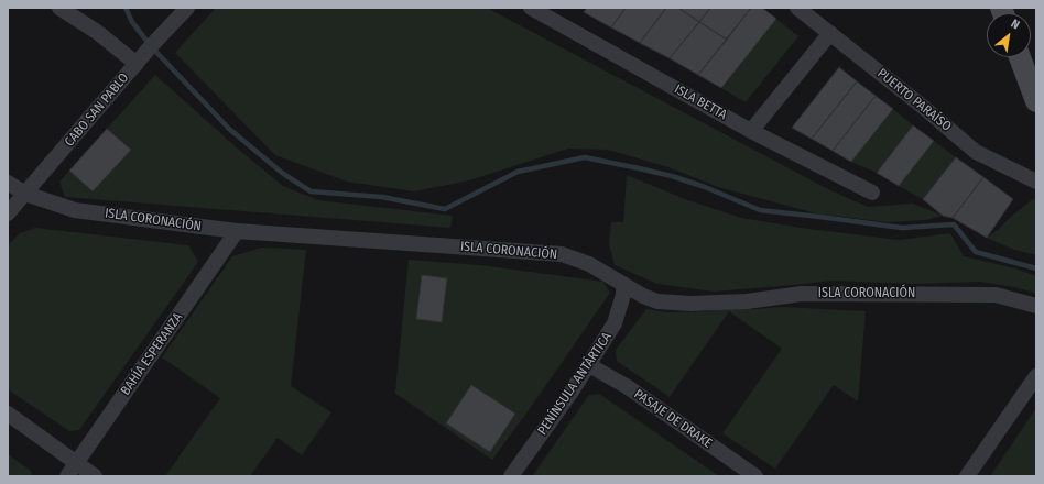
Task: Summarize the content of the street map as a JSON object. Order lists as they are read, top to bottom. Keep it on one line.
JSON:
{"streets":{"street":["PUERTO PARAÍSO","ISLA BETTA","CABO SAN PABLO","ISLA CORONACIÓN","BAHÍA ESPERANZA","PENÍNSULA ANTÁRTICA","PASAJE DE DRAKE"]},"crossings":[["CABO SAN PABLO","ISLA CORONACIÓN"],["ISLA CORONACIÓN","BAHÍA ESPERANZA"],["ISLA CORONACIÓN","PENÍNSULA ANTÁRTICA"],["PENÍNSULA ANTÁRTICA","PASAJE DE DRAKE"]],"north":"top right"}
